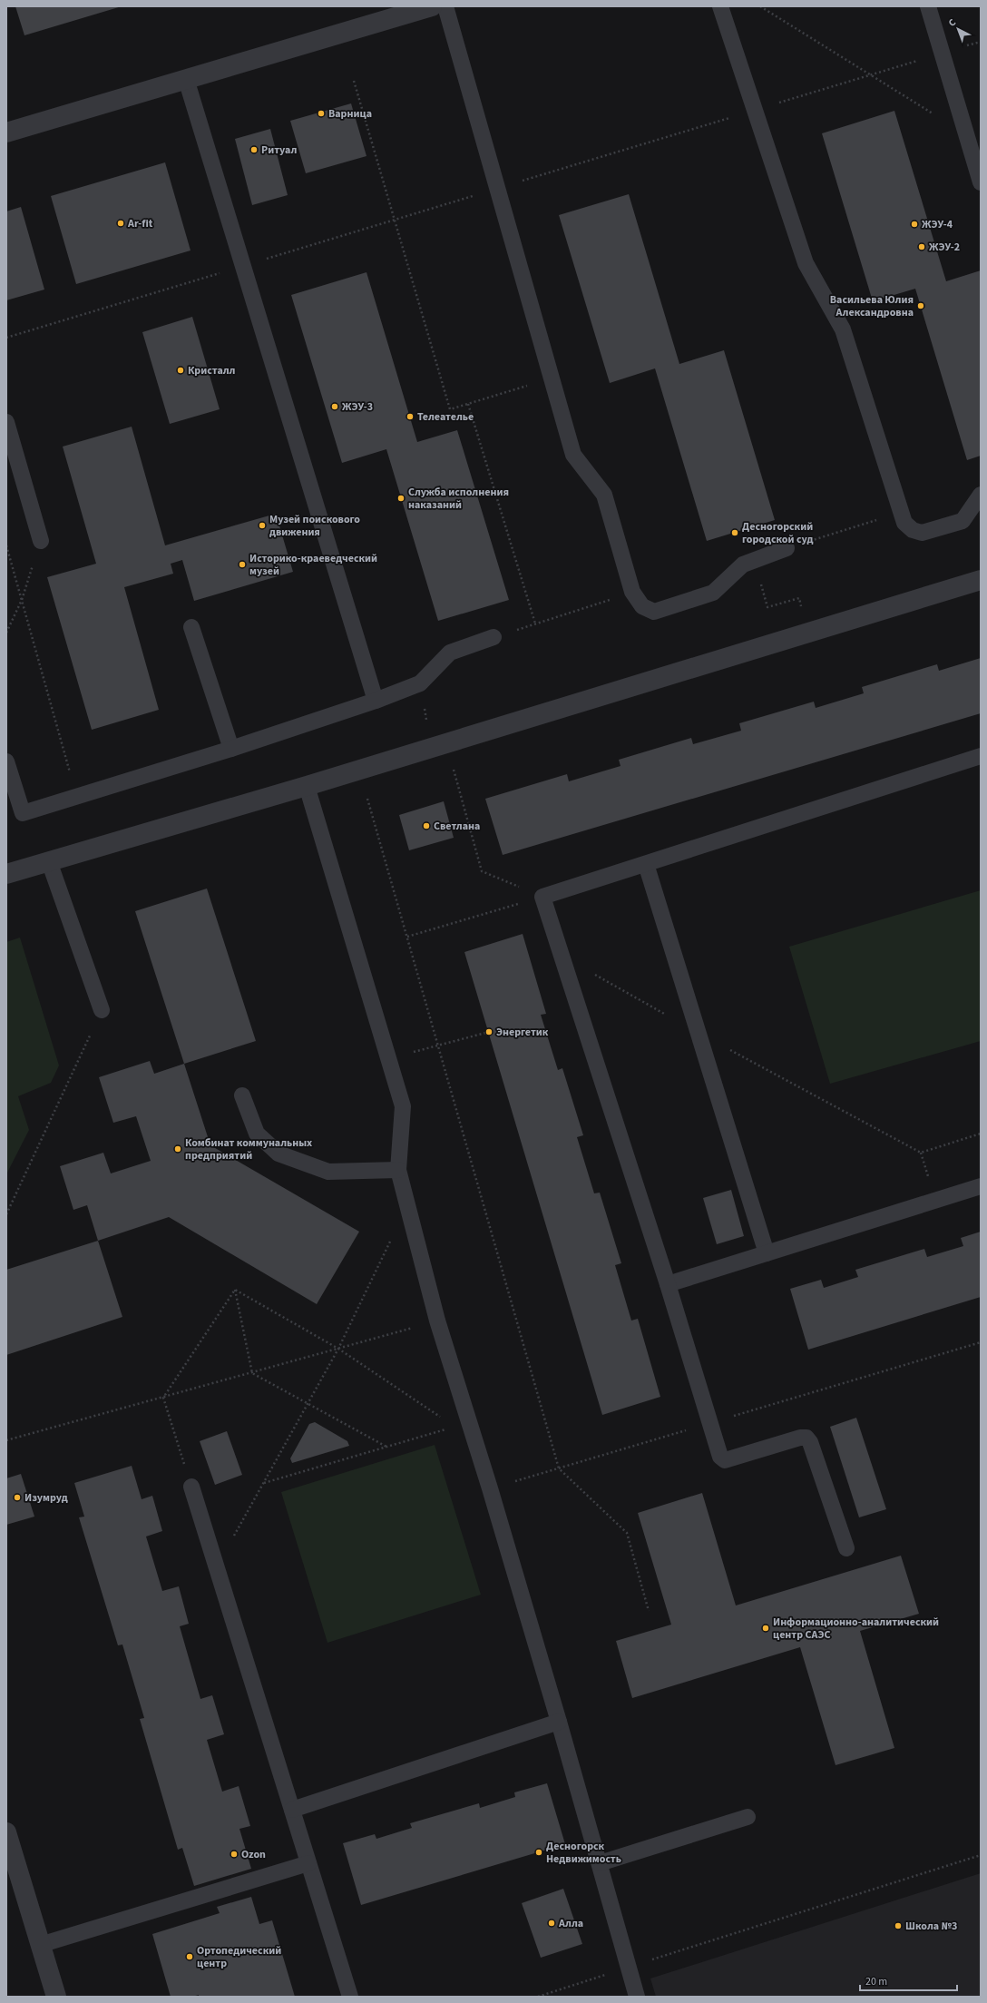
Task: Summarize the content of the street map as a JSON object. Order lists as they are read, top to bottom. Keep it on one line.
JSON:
{"places":["Варница","Ритуал","Ar-fit","ЖЭУ-4","ЖЭУ-2","Васильева Юлия Александровна","Кристалл","ЖЭУ-3","Телеателье","Служба исполнения наказаний","Музей поискового движения","Десногорский городской суд","Историко-краеведческий музей","Светлана","Энергетик","Комбинат коммунальных предприятий","Изумруд","Информационно-аналитический центр САЭС","Десногорск Недвижимость","Ozon","Алла","Школа №3","Ортопедический центр"],"scale_bar":"20 m","north":"top left"}
